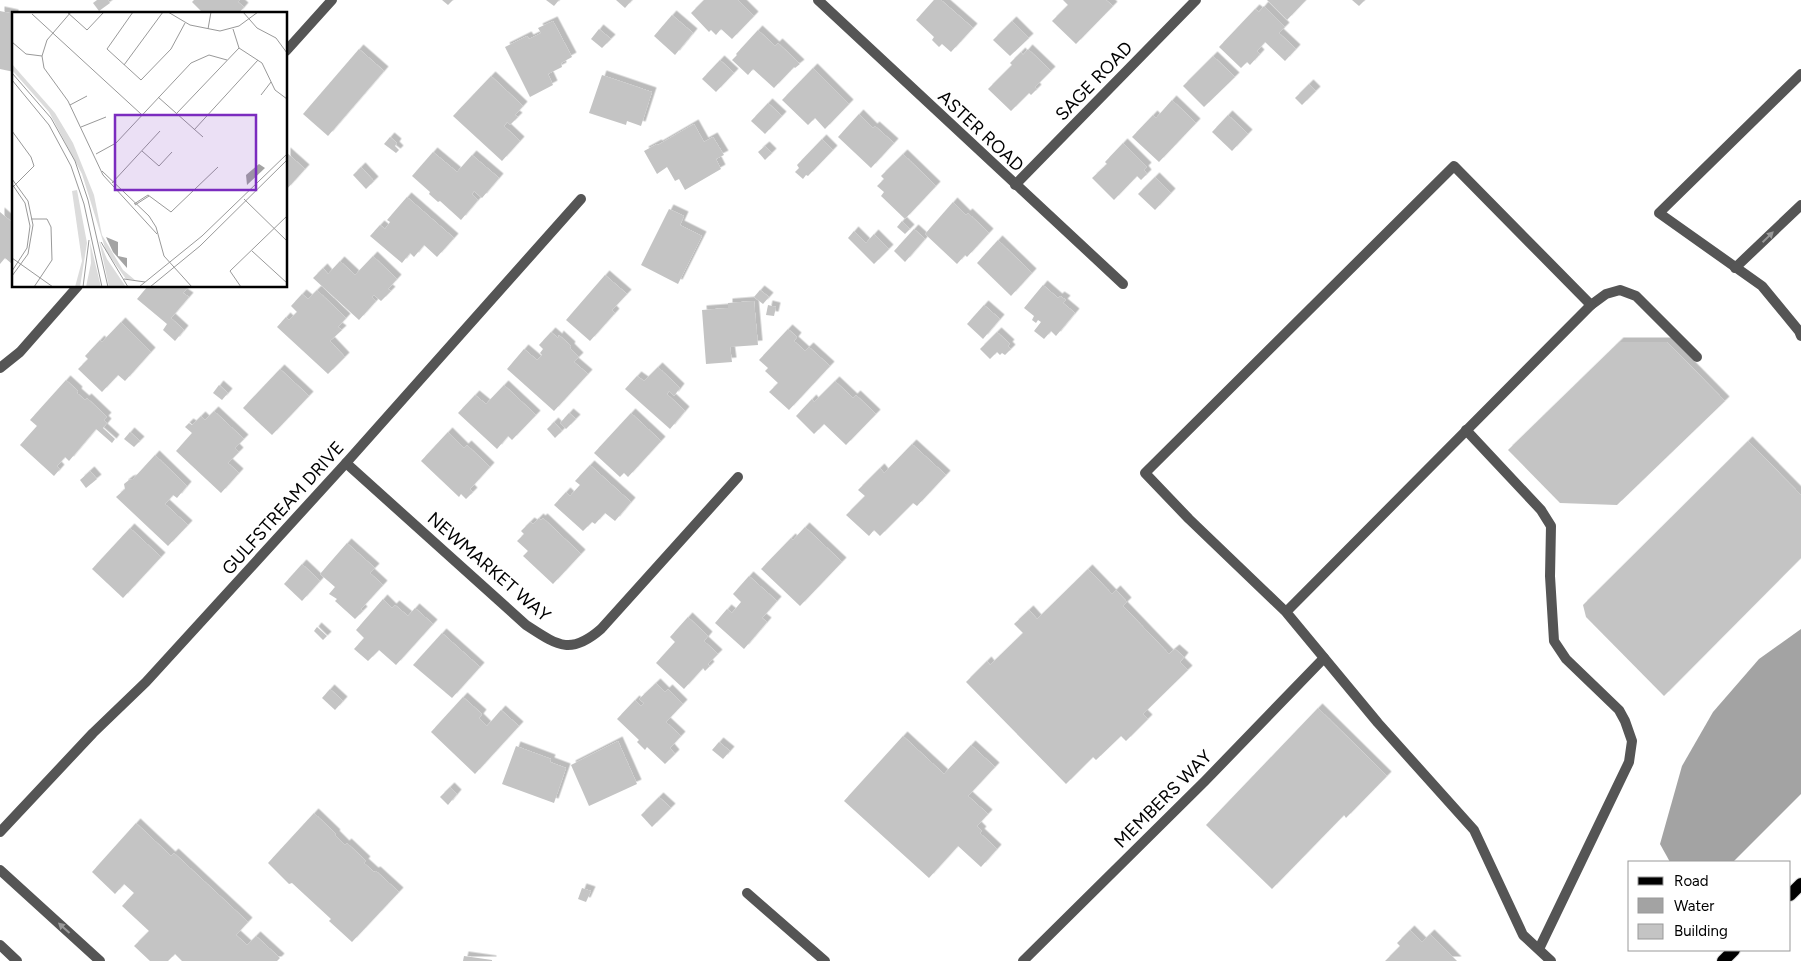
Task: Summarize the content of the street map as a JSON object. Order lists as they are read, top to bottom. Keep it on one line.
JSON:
{"streets":{"street":["SAGE ROAD","ASTER ROAD","GULFSTREAM DRIVE","NEWMARKET WAY","MEMBERS WAY"]},"crossings":[["SAGE ROAD","ASTER ROAD"],["GULFSTREAM DRIVE","NEWMARKET WAY"]],"legend":["Road","Water","Building"]}
